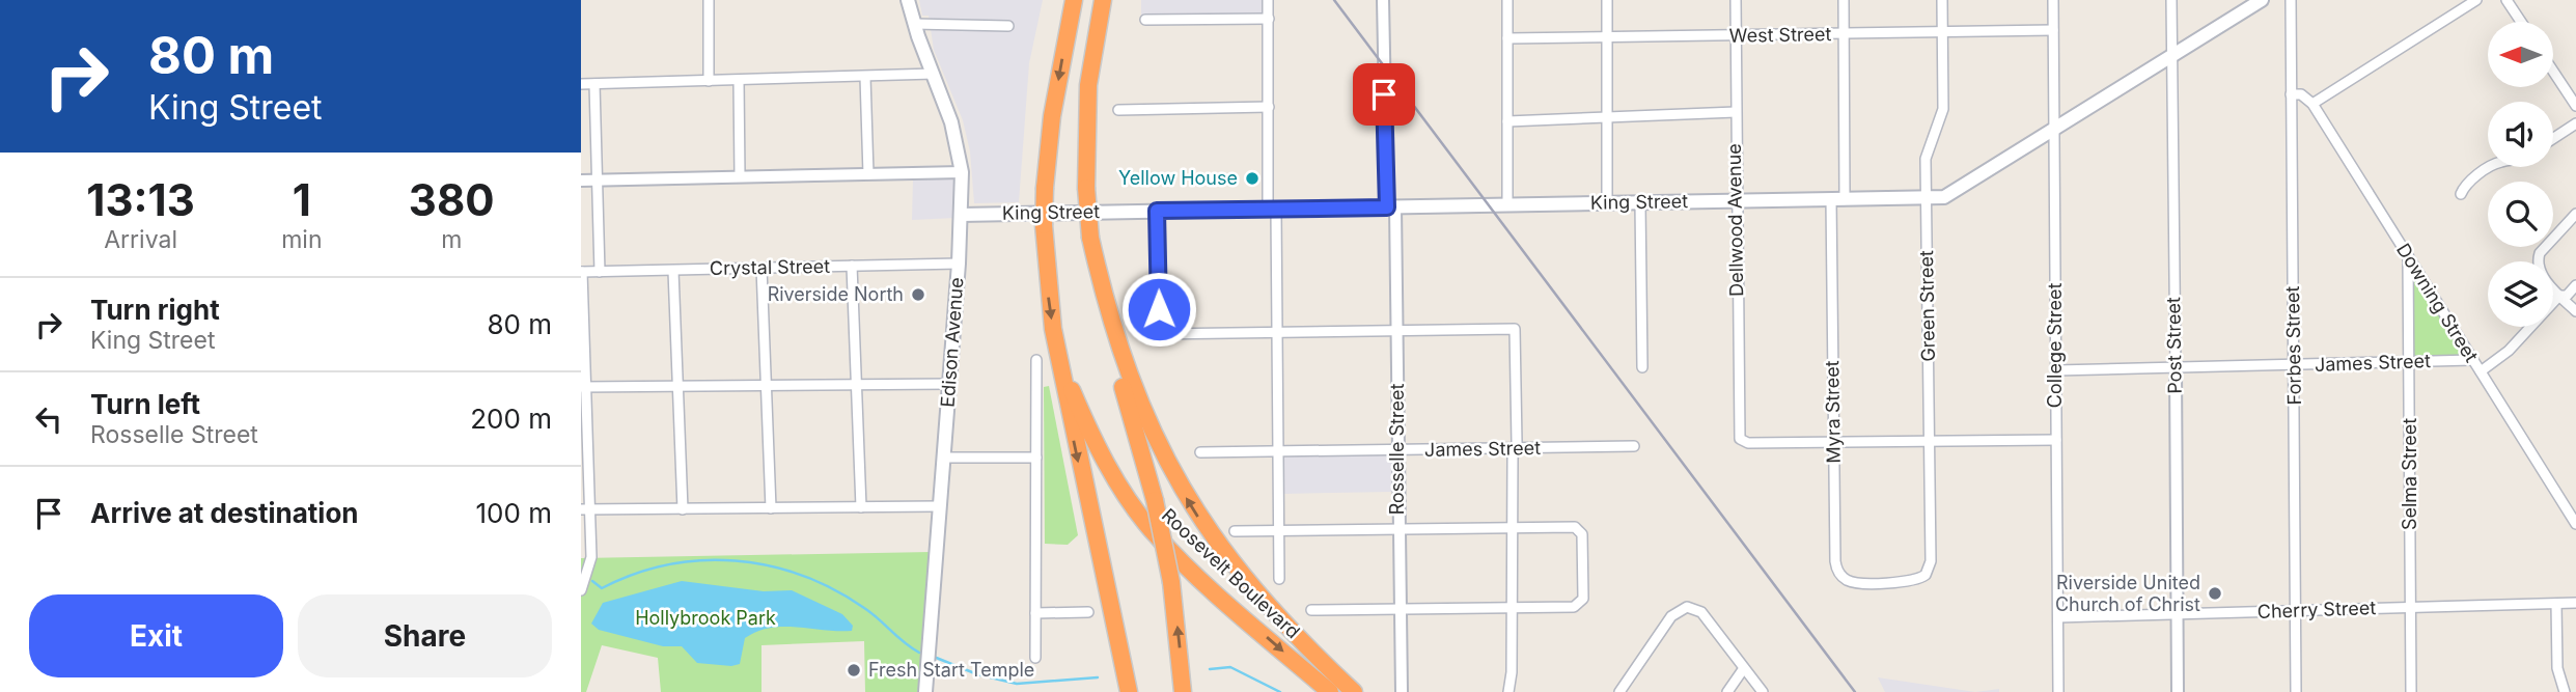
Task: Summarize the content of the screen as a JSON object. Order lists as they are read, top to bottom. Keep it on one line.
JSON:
{"streets":{"highway":["Roosevelt Boulevard"],"main road":["King Street","Edison Avenue"],"street":["West Street","Dellwood Avenue","Crystal Street","Downing Street","Green Street","College Street","Post Street","Forbes Street","James Street","Myra Street","Rosselle Street","Selma Street","Cherry Street"]},"crossings":[["West Street","Dellwood Avenue"],["West Street","Green Street"],["West Street","College Street"],["West Street","Myra Street"],["King Street","Dellwood Avenue"],["King Street","Green Street"],["King Street","Edison Avenue"],["King Street","College Street"],["King Street","Post Street"],["King Street","Myra Street"],["King Street","Rosselle Street"],["Dellwood Avenue","Myra Street"],["Crystal Street","Edison Avenue"],["Downing Street","James Street"],["Downing Street","Selma Street"],["Green Street","Myra Street"],["College Street","James Street"],["College Street","Cherry Street"],["Post Street","James Street"],["Post Street","Cherry Street"],["Forbes Street","James Street"],["Forbes Street","Cherry Street"],["James Street","Rosselle Street"],["James Street","Selma Street"],["Selma Street","Cherry Street"]],"parks":["Hollybrook Park"],"places":["Yellow House","Riverside North","Riverside United Church of Christ","Fresh Start Temple"],"north":"left","page":{"turn":["80 m","King Street"],"eta":["13:13","Arrival","1","min","380","m"],"list":[{"name":"Turn right","note":"King Street","value":"80 m"},{"name":"Turn left","note":"Rosselle Street","value":"200 m"},{"name":"Arrive at destination","value":"100 m"}],"buttons":["Exit","Share"]}}
